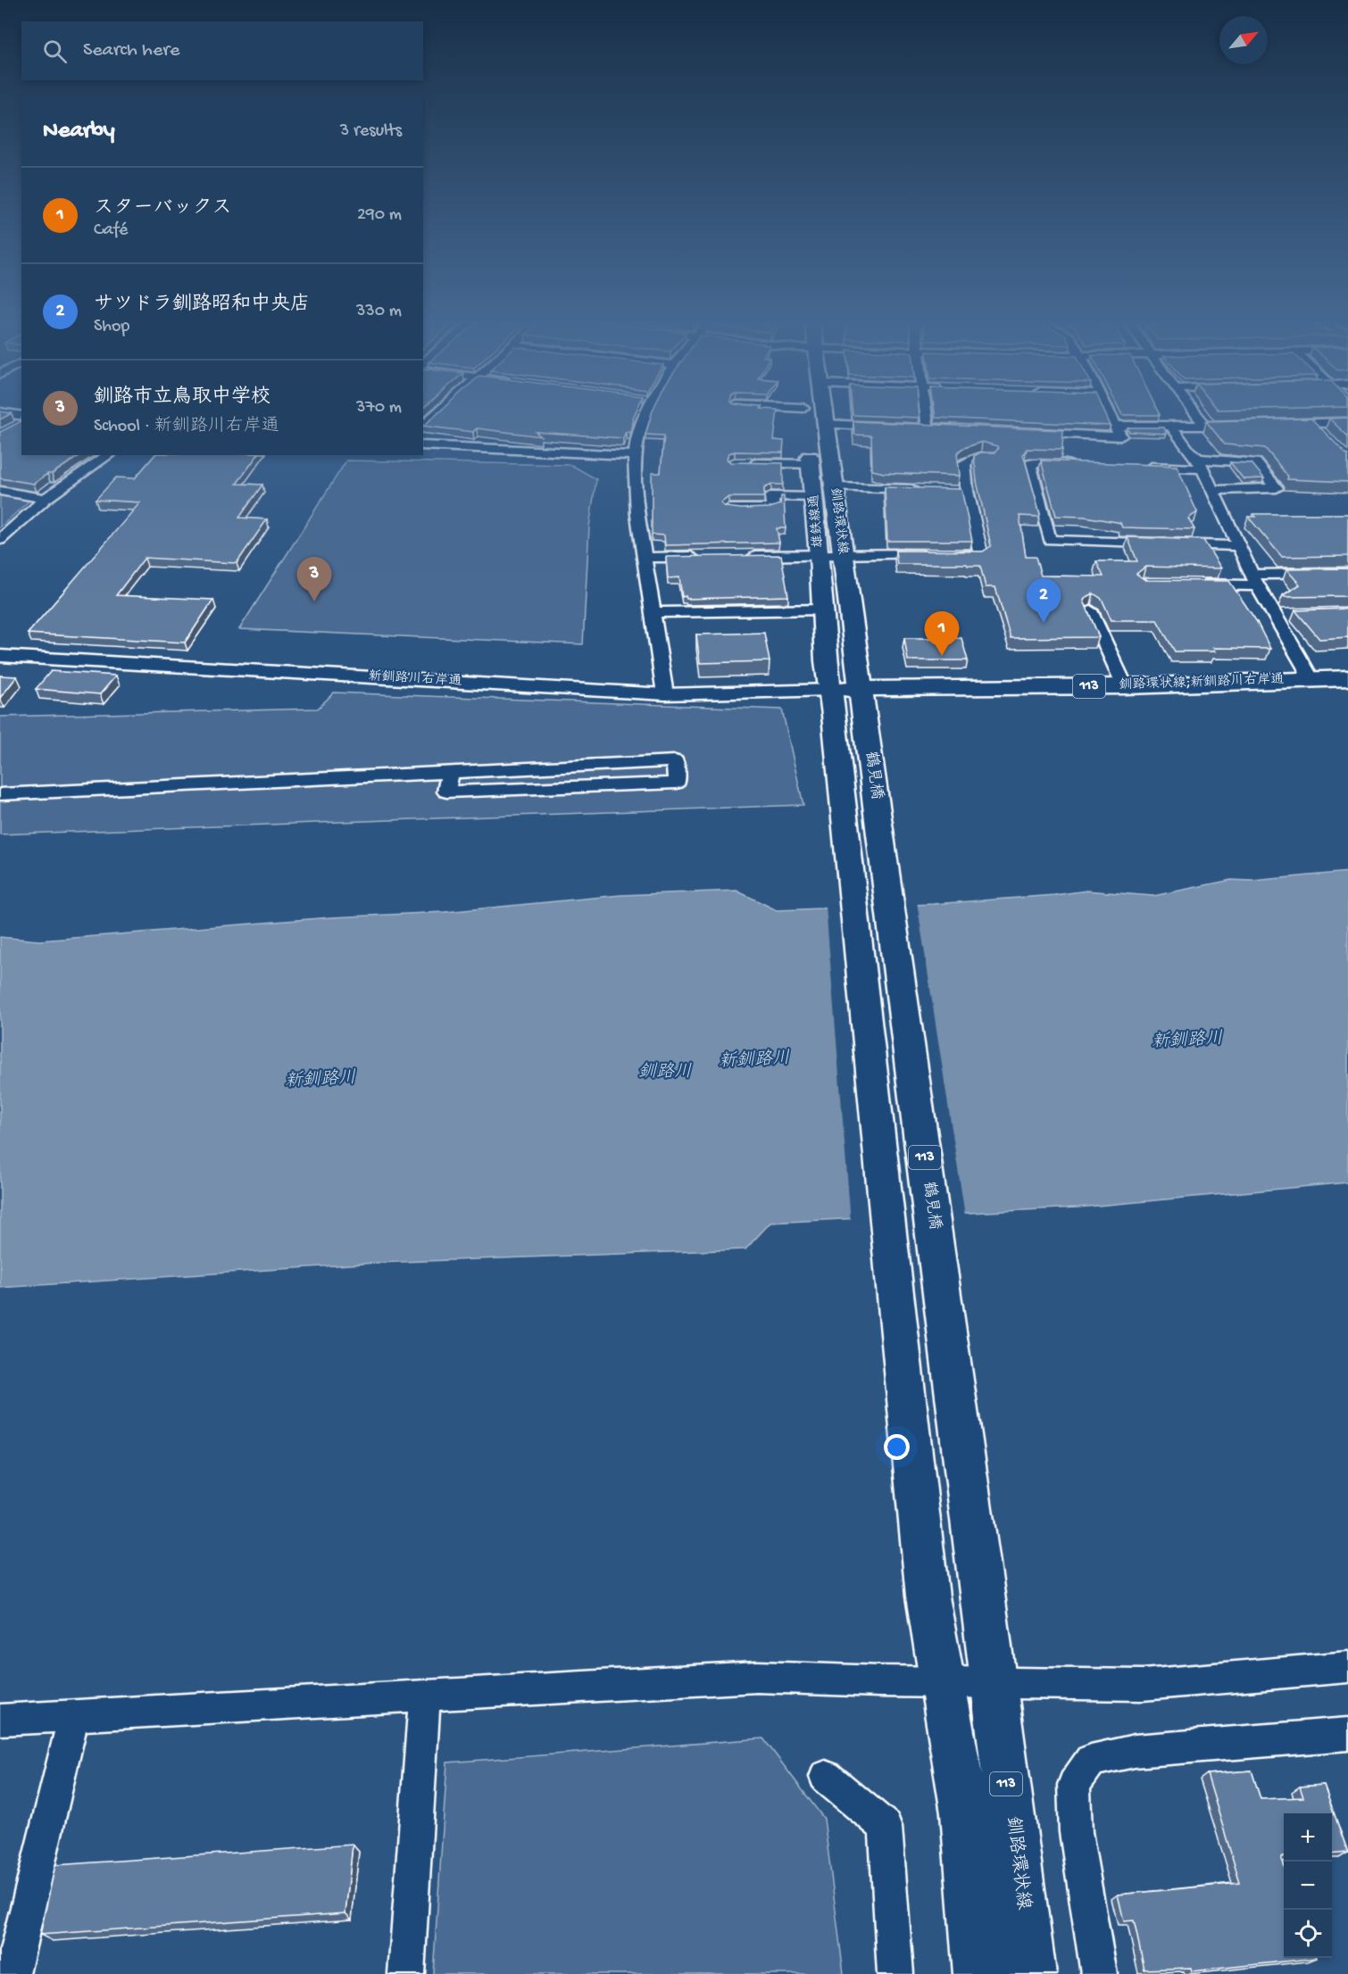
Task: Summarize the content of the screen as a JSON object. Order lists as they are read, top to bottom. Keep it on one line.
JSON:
{"streets":{"main road":["雄鉄線通","釧路環状線","釧路環状線;新釧路川右岸通","113","鶴見橋"],"street":["新釧路川右岸通"]},"crossings":[["雄鉄線通","釧路環状線"],["雄鉄線通","新釧路川右岸通"],["雄鉄線通","釧路環状線;新釧路川右岸通"],["雄鉄線通","鶴見橋"],["釧路環状線","釧路環状線;新釧路川右岸通"],["釧路環状線","鶴見橋"],["新釧路川右岸通","釧路環状線;新釧路川右岸通"],["113","鶴見橋"]],"water":["新釧路川","釧路川"],"north":"top right","page":{"search":"Search here","heading":["Nearby","3 results"],"list":[{"mark":"1","name":"スターバックス","note":"Café","value":"290 m"},{"mark":"2","name":"サツドラ釧路昭和中央店","note":"Shop","value":"330 m"},{"mark":"3","name":"釧路市立鳥取中学校","note":"School · 新釧路川右岸通","value":"370 m"}],"pins":["3","2","1"],"map_buttons":["+","−"]}}
